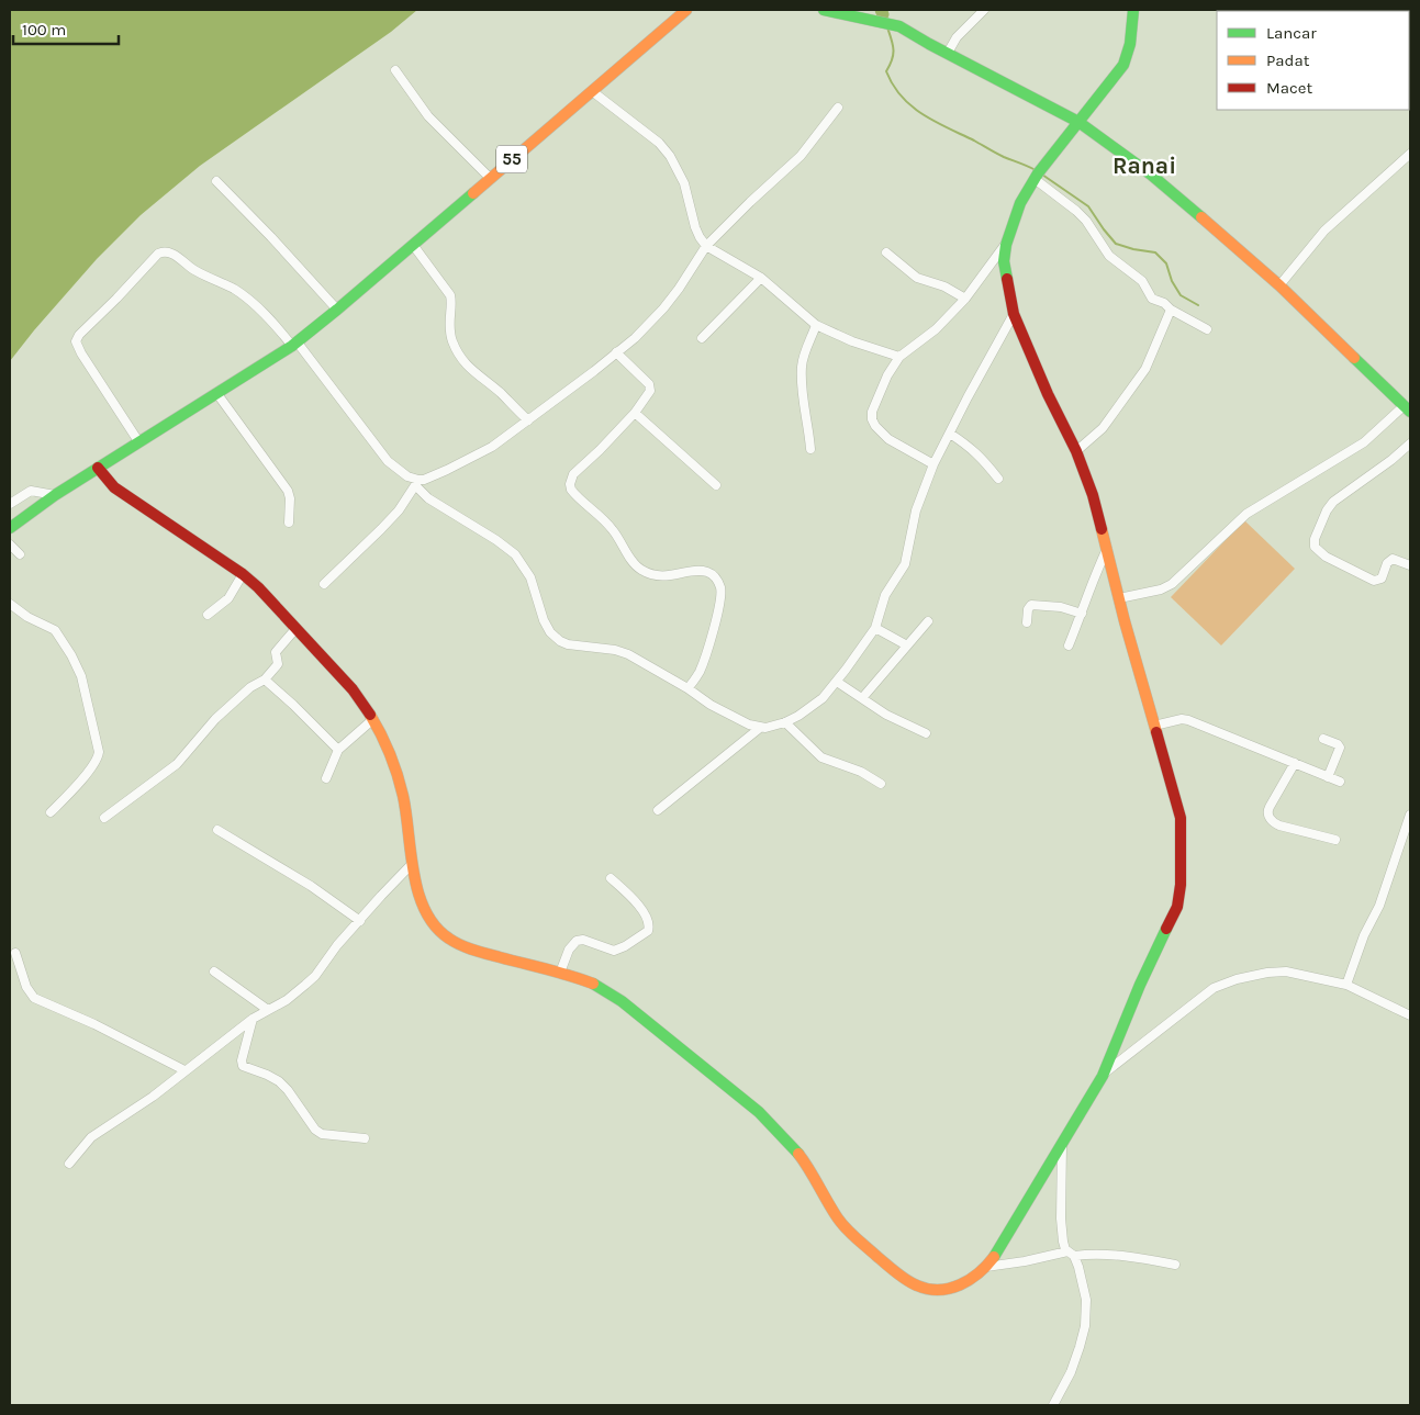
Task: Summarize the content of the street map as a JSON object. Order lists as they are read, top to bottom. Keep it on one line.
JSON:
{"streets":{"main road":["55"]},"districts":["Ranai"],"legend":["Lancar","Padat","Macet"],"scale_bar":"100 m"}
